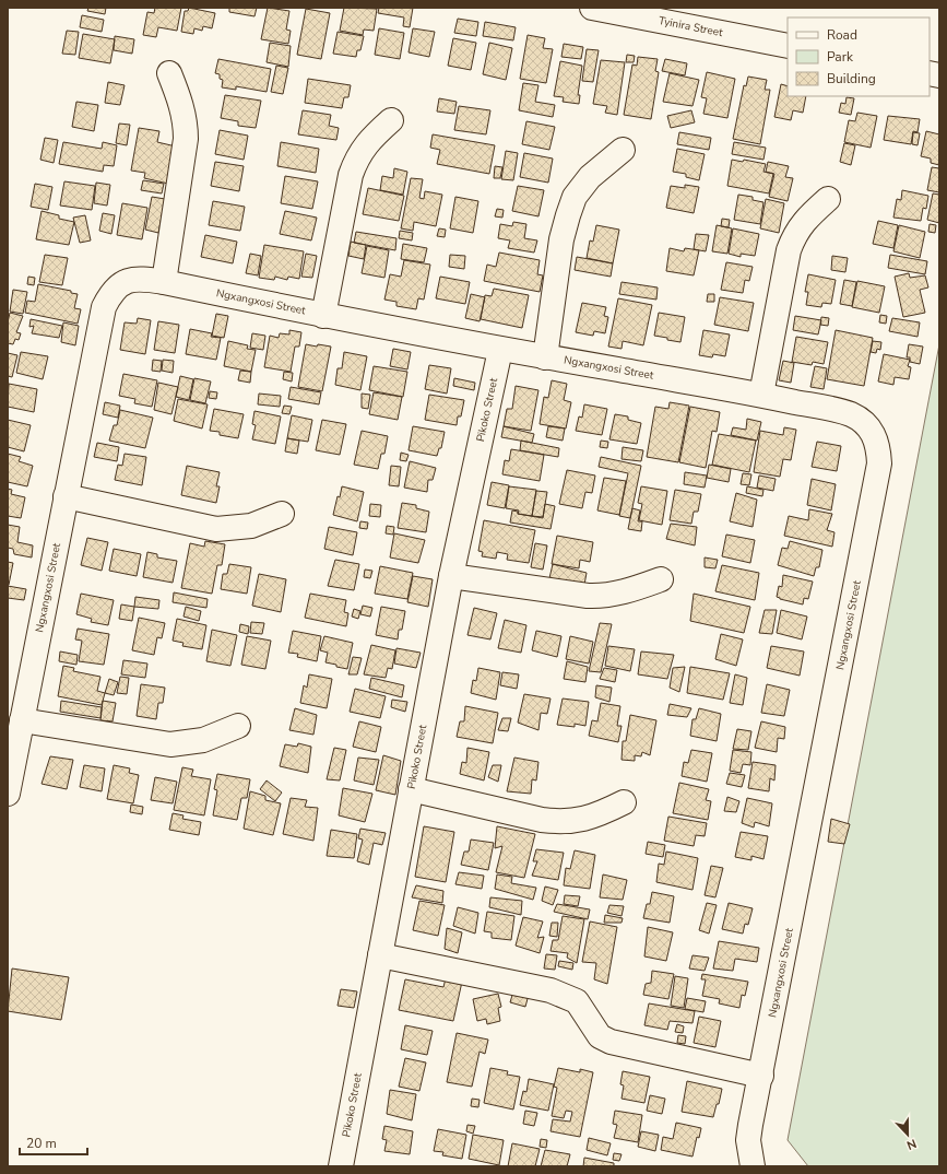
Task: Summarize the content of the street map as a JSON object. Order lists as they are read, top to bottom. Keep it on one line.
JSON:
{"streets":{"street":["Tyinira Street","Ngxangxosi Street","Pikoko Street"]},"crossings":[["Ngxangxosi Street","Pikoko Street"]],"legend":["Road","Park","Building"],"scale_bar":"20 m","north":"bottom"}
